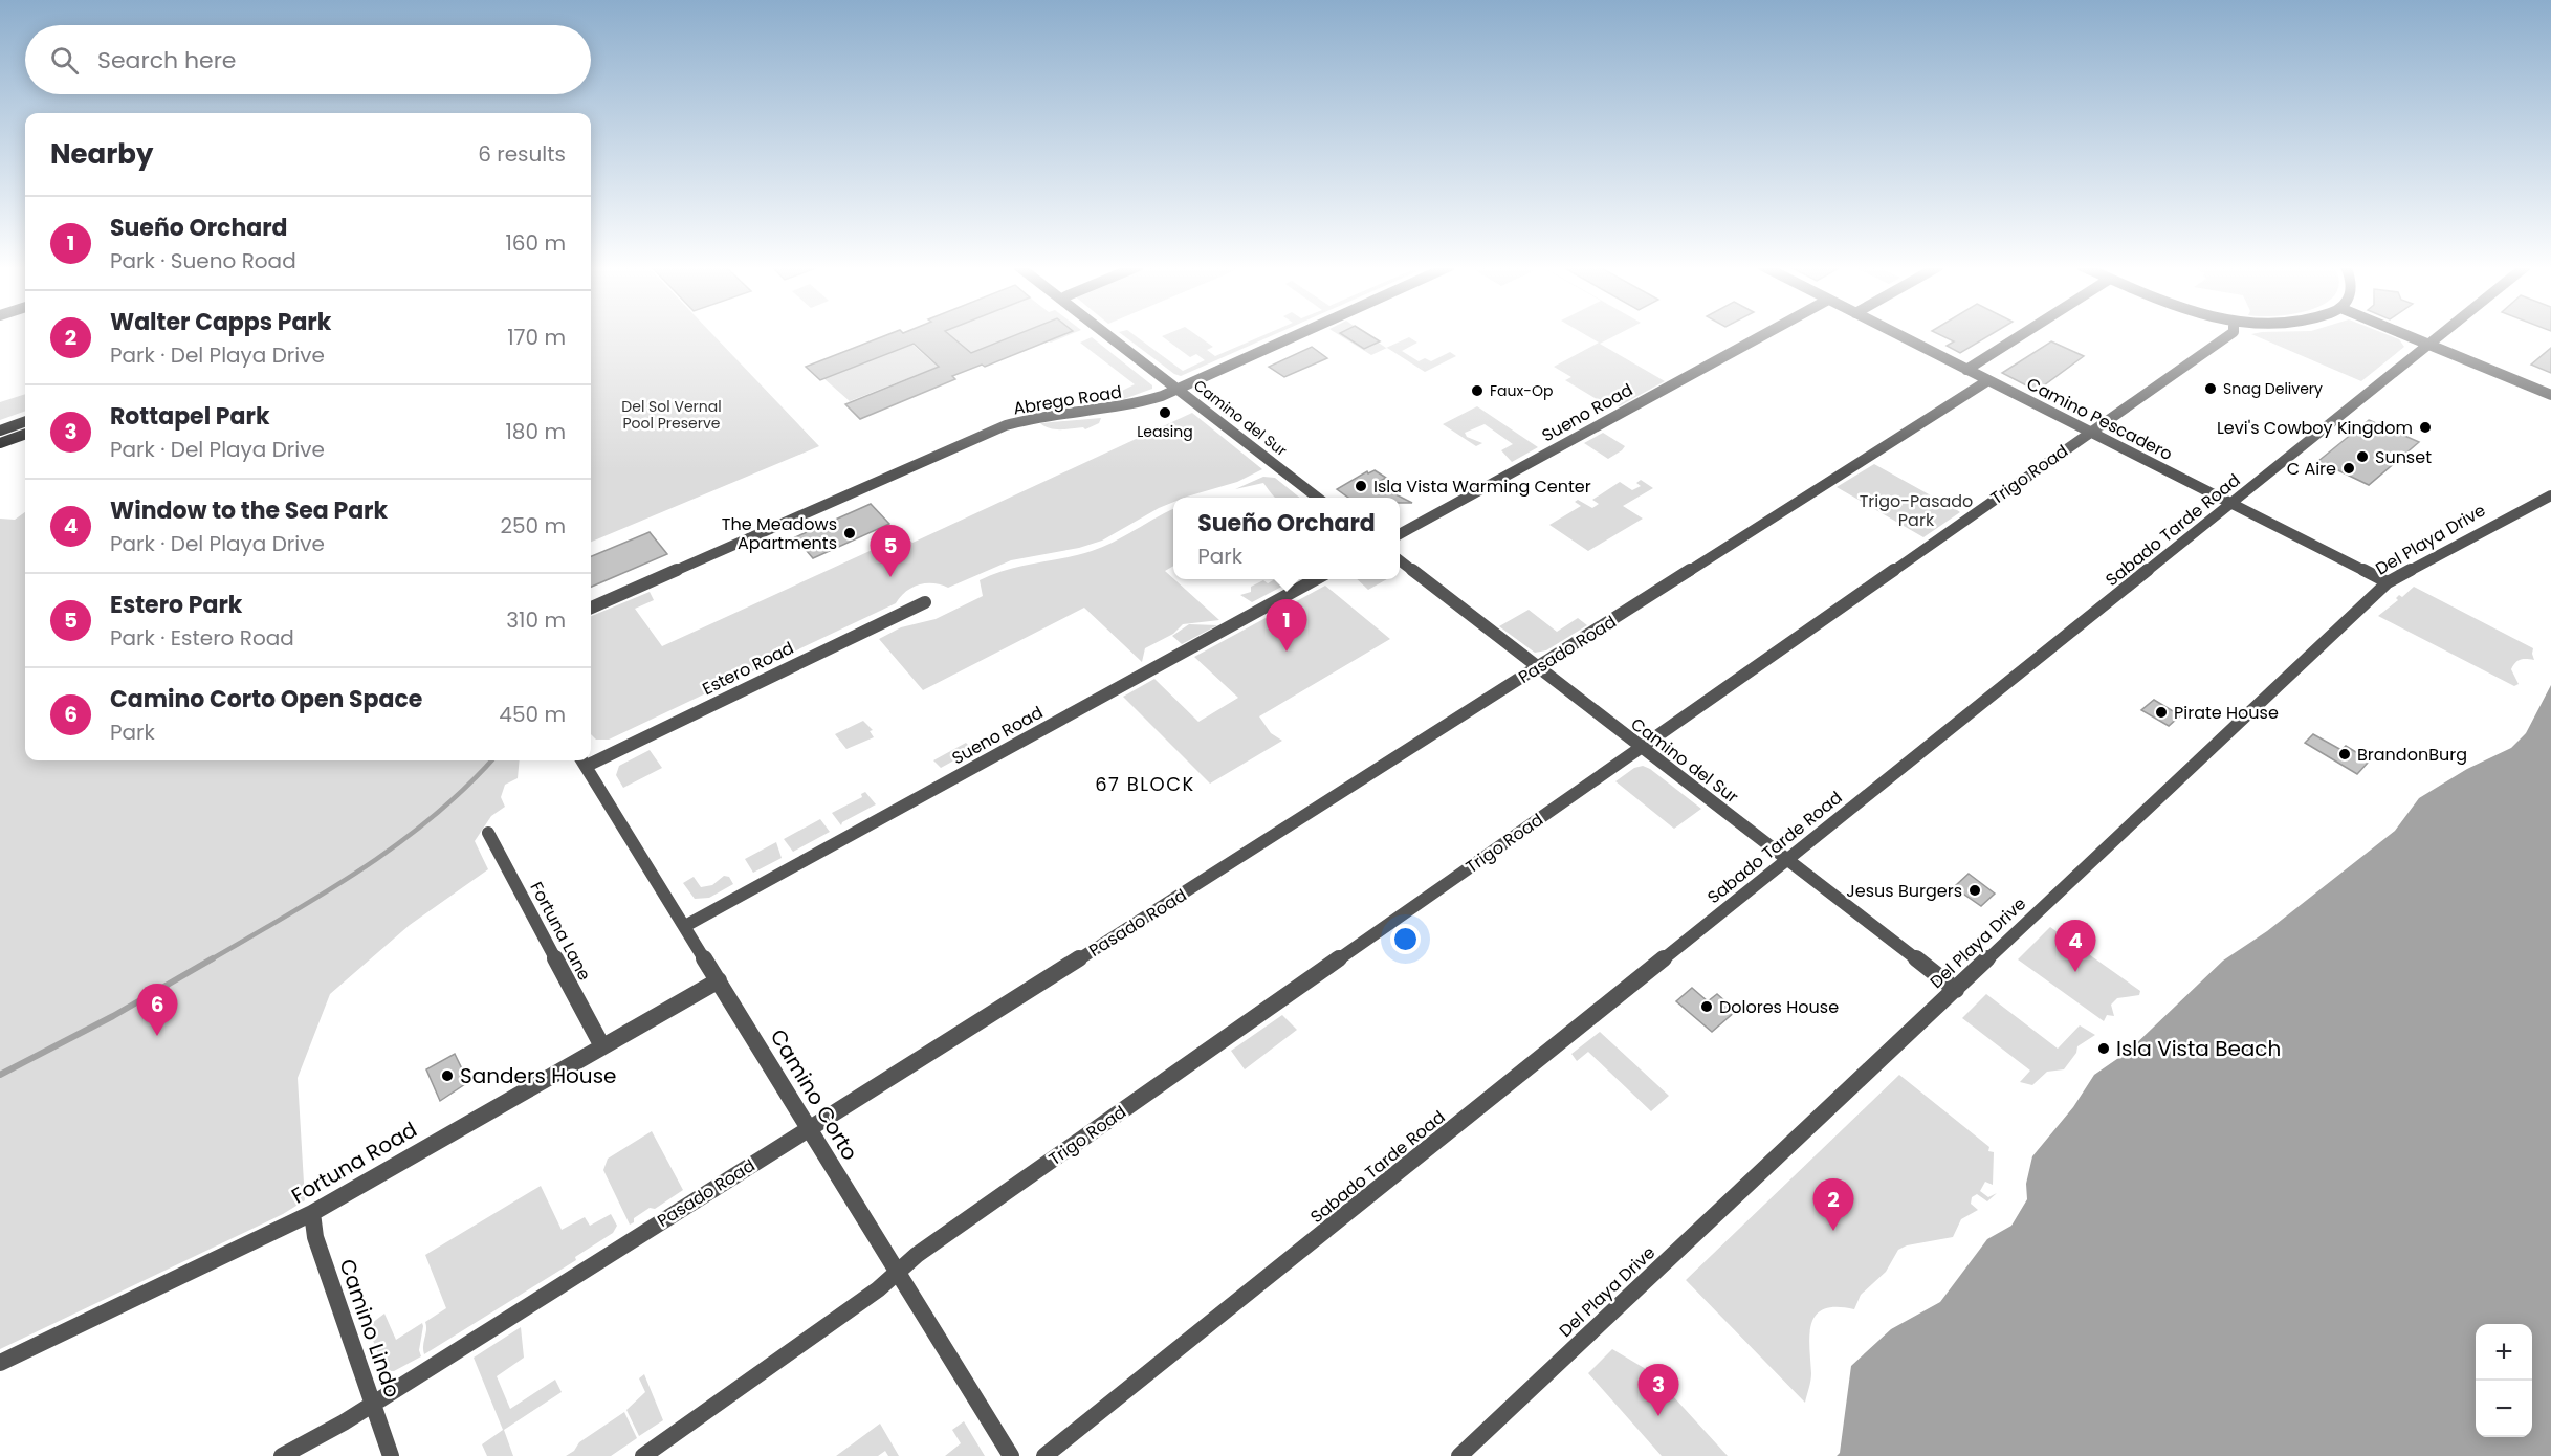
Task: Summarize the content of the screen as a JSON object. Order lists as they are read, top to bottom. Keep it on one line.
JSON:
{"streets":{"street":["Abrego Road","Sueno Road","Camino del Sur","Camino Pescadero","Trigo Road","Sabado Tarde Road","Del Playa Drive","Pasado Road","Estero Road","Fortuna Lane","Camino Corto","Fortuna Road","Camino Lindo"]},"crossings":[["Abrego Road","Camino del Sur"],["Sueno Road","Camino Corto"],["Camino del Sur","Trigo Road"],["Camino del Sur","Sabado Tarde Road"],["Camino del Sur","Del Playa Drive"],["Camino del Sur","Pasado Road"],["Camino Pescadero","Trigo Road"],["Camino Pescadero","Sabado Tarde Road"],["Camino Pescadero","Del Playa Drive"],["Camino Pescadero","Pasado Road"],["Trigo Road","Camino Corto"],["Pasado Road","Camino Corto"],["Pasado Road","Camino Lindo"],["Fortuna Lane","Fortuna Road"],["Camino Corto","Fortuna Road"],["Fortuna Road","Camino Lindo"]],"districts":["67 BLOCK"],"parks":["Del Sol Vernal Pool Preserve","Trigo-Pasado Park"],"places":["Snag Delivery","Faux-Op","Leasing","Levi's Cowboy Kingdom","Sunset","C Aire","Isla Vista Warming Center","The Meadows Apartments","Pirate House","BrandonBurg","Jesus Burgers","Dolores House","Isla Vista Beach","Sanders House"],"page":{"search":"Search here","heading":["Nearby","6 results"],"list":[{"mark":"1","name":"Sueño Orchard","note":"Park · Sueno Road","value":"160 m"},{"mark":"2","name":"Walter Capps Park","note":"Park · Del Playa Drive","value":"170 m"},{"mark":"3","name":"Rottapel Park","note":"Park · Del Playa Drive","value":"180 m"},{"mark":"4","name":"Window to the Sea Park","note":"Park · Del Playa Drive","value":"250 m"},{"mark":"5","name":"Estero Park","note":"Park · Estero Road","value":"310 m"},{"mark":"6","name":"Camino Corto Open Space","note":"Park","value":"450 m"}],"popup":["Sueño Orchard","Park"],"pins":["5","1","4","6","2","3"],"map_buttons":["+","−"]}}
